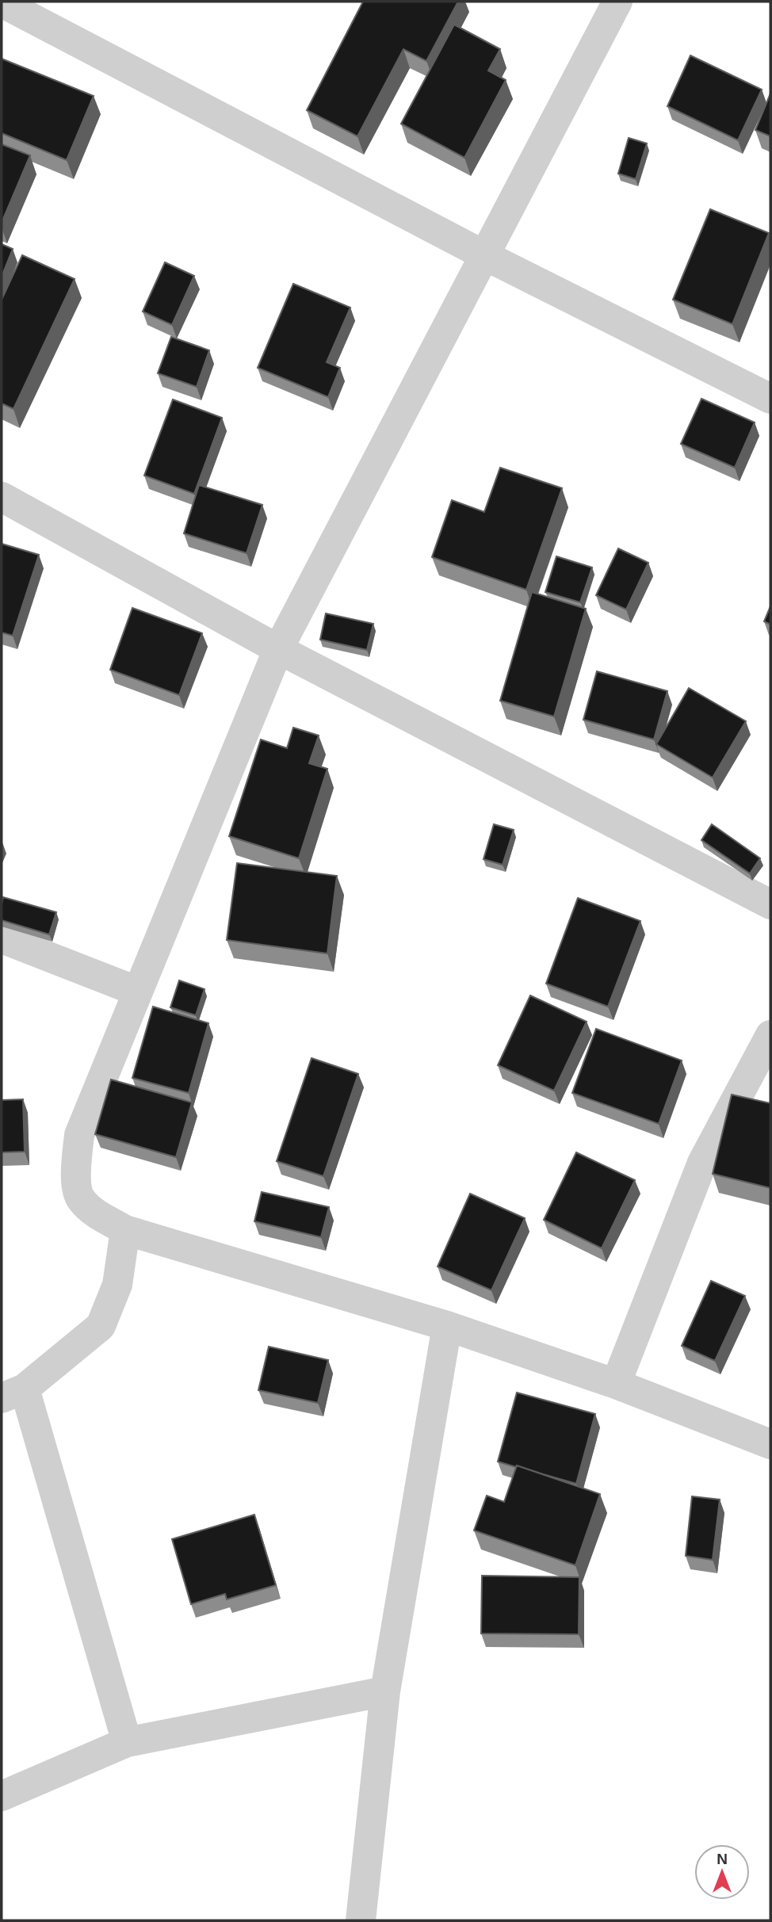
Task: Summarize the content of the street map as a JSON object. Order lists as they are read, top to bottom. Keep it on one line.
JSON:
{"north":"top"}
